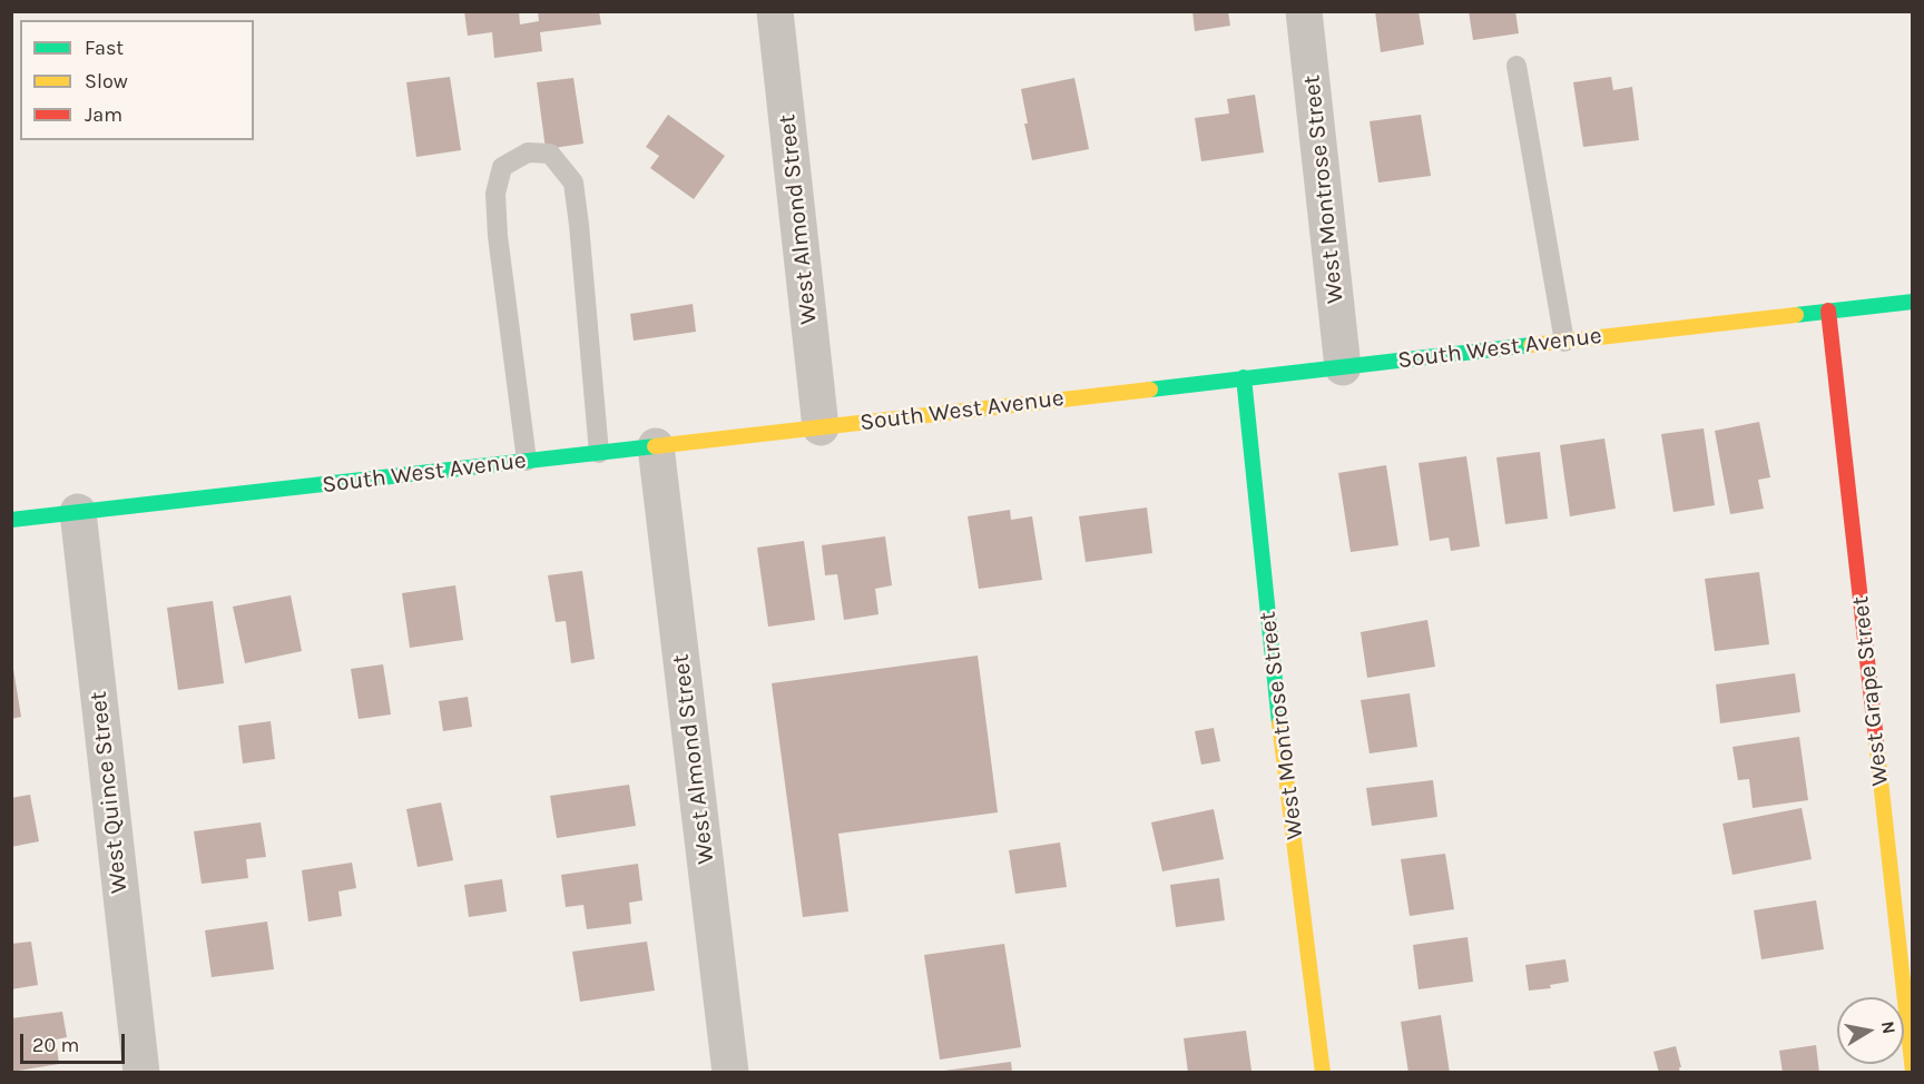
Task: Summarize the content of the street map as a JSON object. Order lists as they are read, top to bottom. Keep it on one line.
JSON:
{"streets":{"street":["West Montrose Street","West Almond Street","South West Avenue","West Grape Street","West Quince Street"]},"crossings":[["West Montrose Street","South West Avenue"],["West Almond Street","South West Avenue"],["South West Avenue","West Grape Street"],["South West Avenue","West Quince Street"]],"legend":["Fast","Slow","Jam"],"scale_bar":"20 m","north":"right"}
